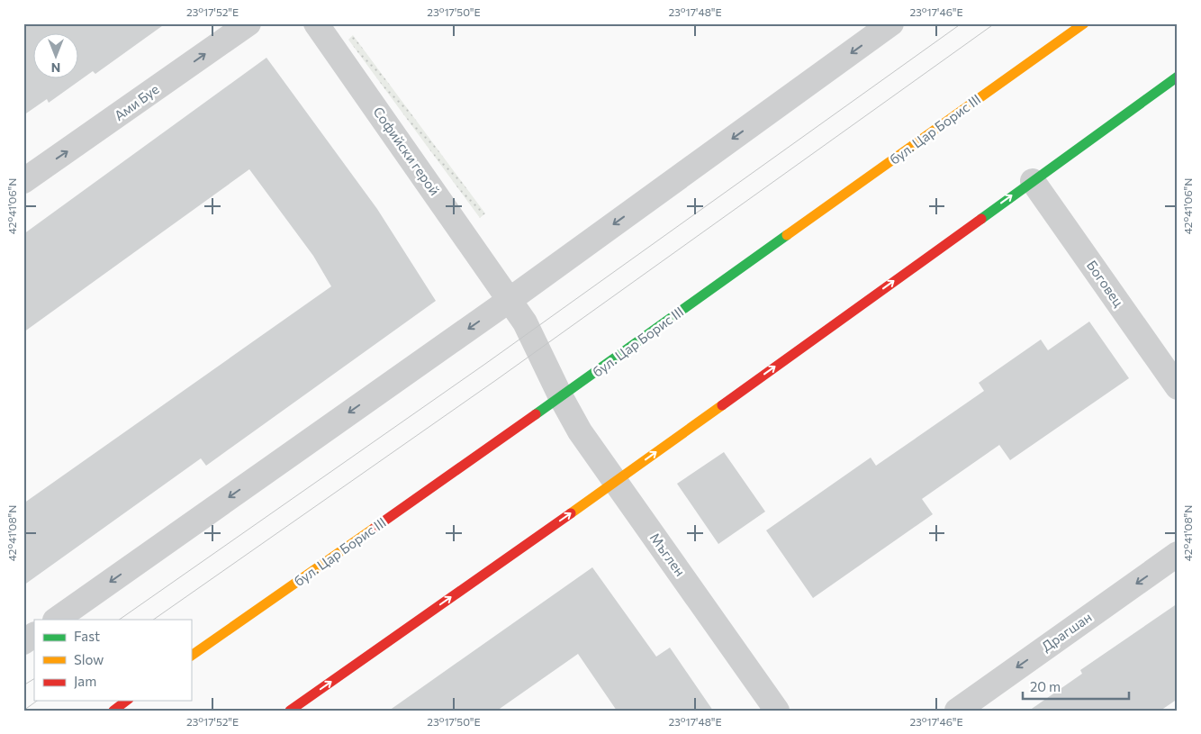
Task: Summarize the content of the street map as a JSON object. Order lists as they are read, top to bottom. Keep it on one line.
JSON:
{"streets":{"main road":["бул. Цар Борис III"],"street":["Ами Буе","Софийски герой","Боговец","Мъглен","Драгшан"]},"crossings":[["бул. Цар Борис III","Софийски герой"],["бул. Цар Борис III","Мъглен"],["Софийски герой","Мъглен"]],"one_way":["Ами Буе","Драгшан"],"legend":["Fast","Slow","Jam"],"scale_bar":"20 m","north":"bottom","coordinates":["23°17'52\"E","23°17'50\"E","23°17'48\"E","23°17'46\"E","42°41'06\"N","42°41'08\"N"]}
